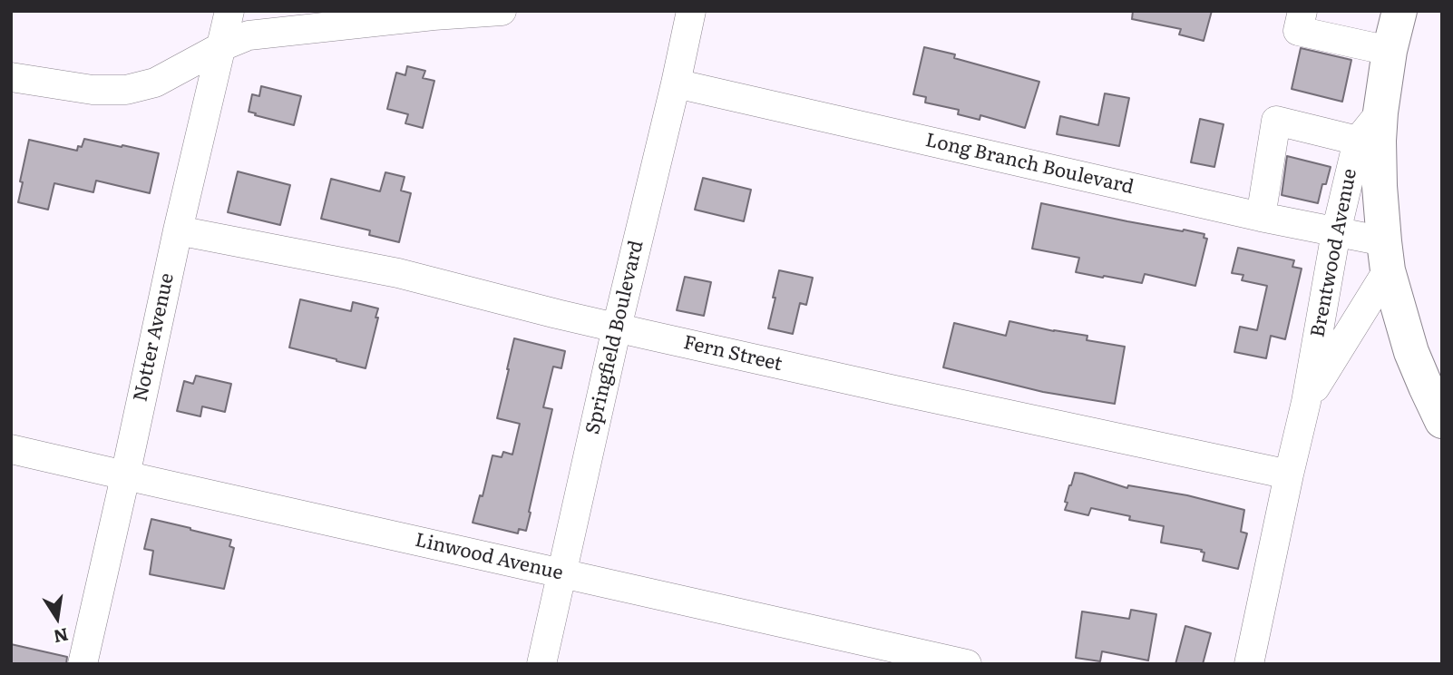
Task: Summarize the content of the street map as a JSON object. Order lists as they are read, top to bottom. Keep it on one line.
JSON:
{"streets":{"main road":["Brentwood Avenue"],"street":["Long Branch Boulevard","Notter Avenue","Springfield Boulevard","Fern Street","Linwood Avenue"]},"crossings":[["Long Branch Boulevard","Brentwood Avenue"],["Long Branch Boulevard","Springfield Boulevard"],["Brentwood Avenue","Fern Street"],["Notter Avenue","Fern Street"],["Notter Avenue","Linwood Avenue"],["Springfield Boulevard","Fern Street"],["Springfield Boulevard","Linwood Avenue"]],"north":"bottom"}
